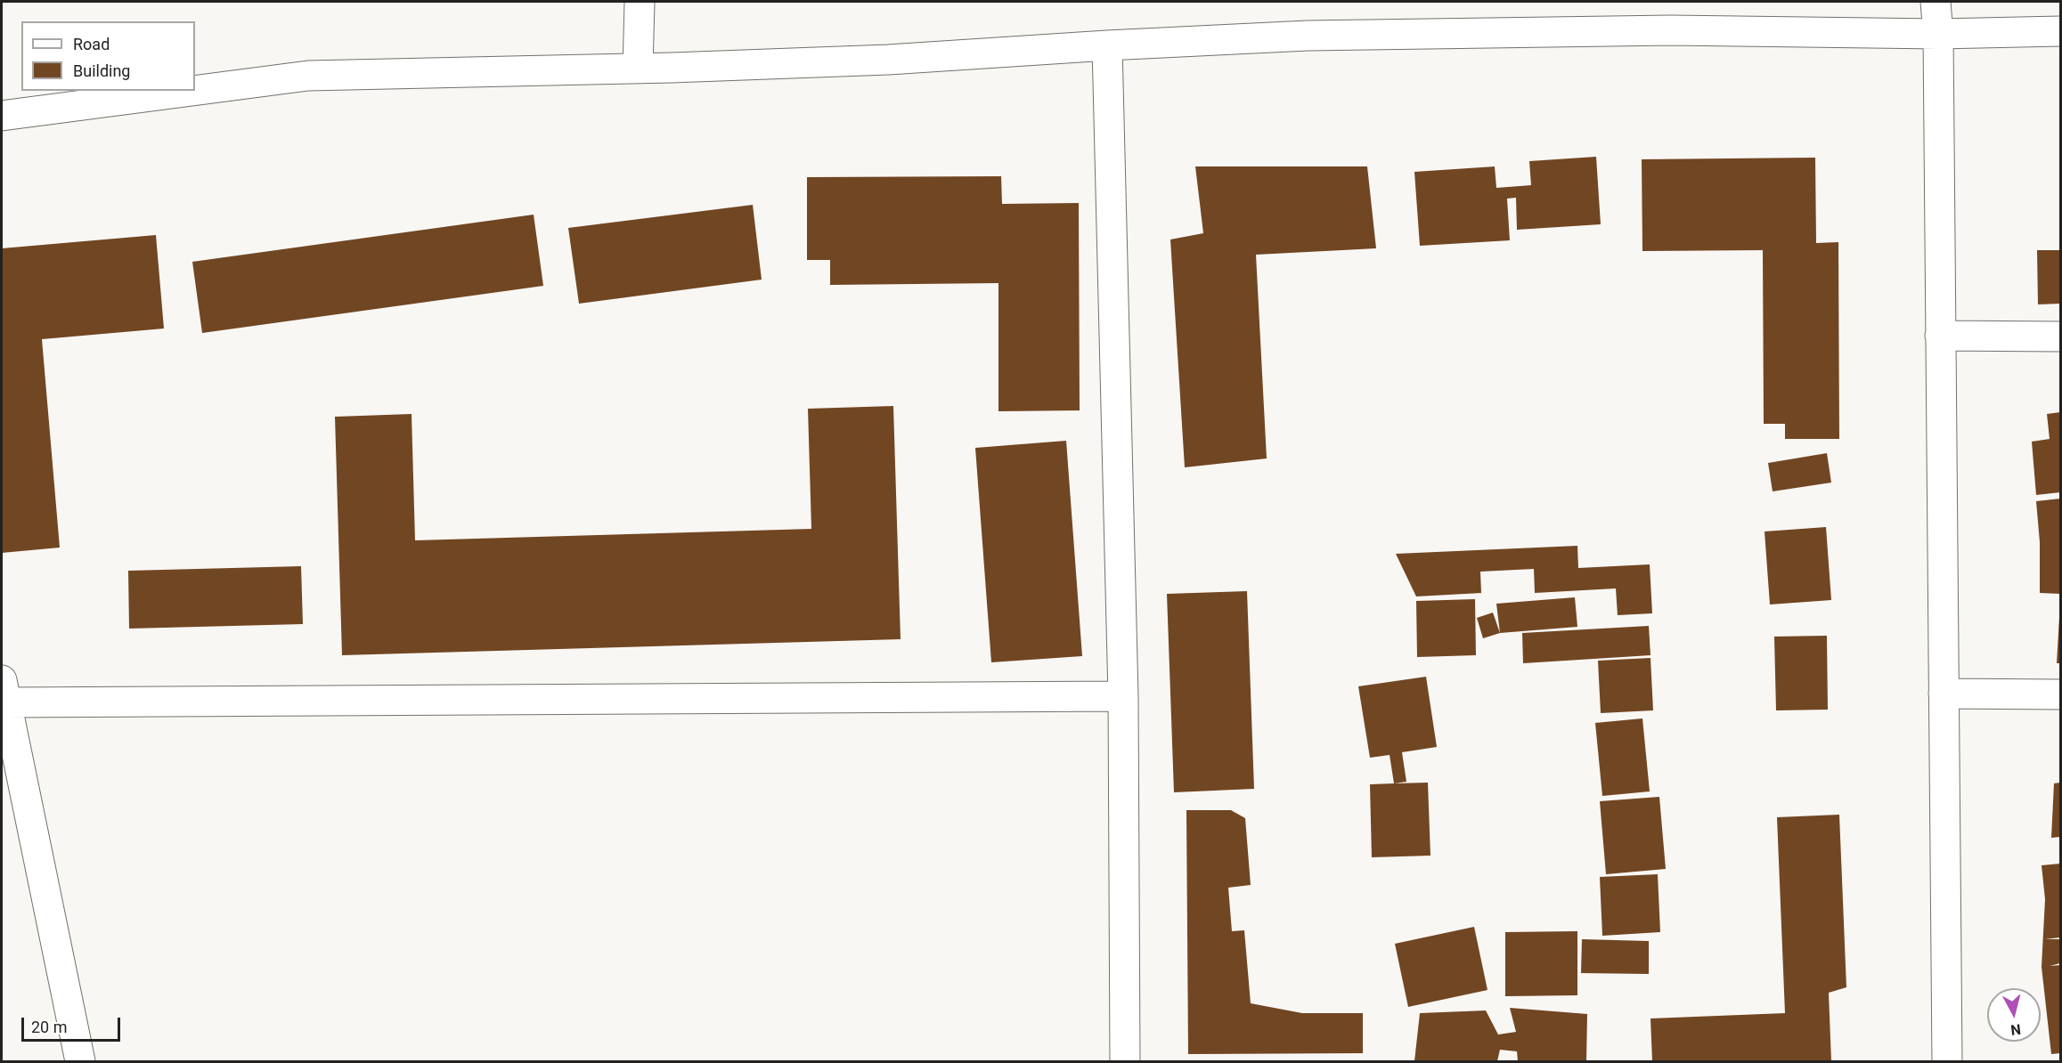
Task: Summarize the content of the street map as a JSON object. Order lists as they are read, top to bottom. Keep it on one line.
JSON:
{"legend":["Road","Building"],"scale_bar":"20 m","north":"bottom"}
